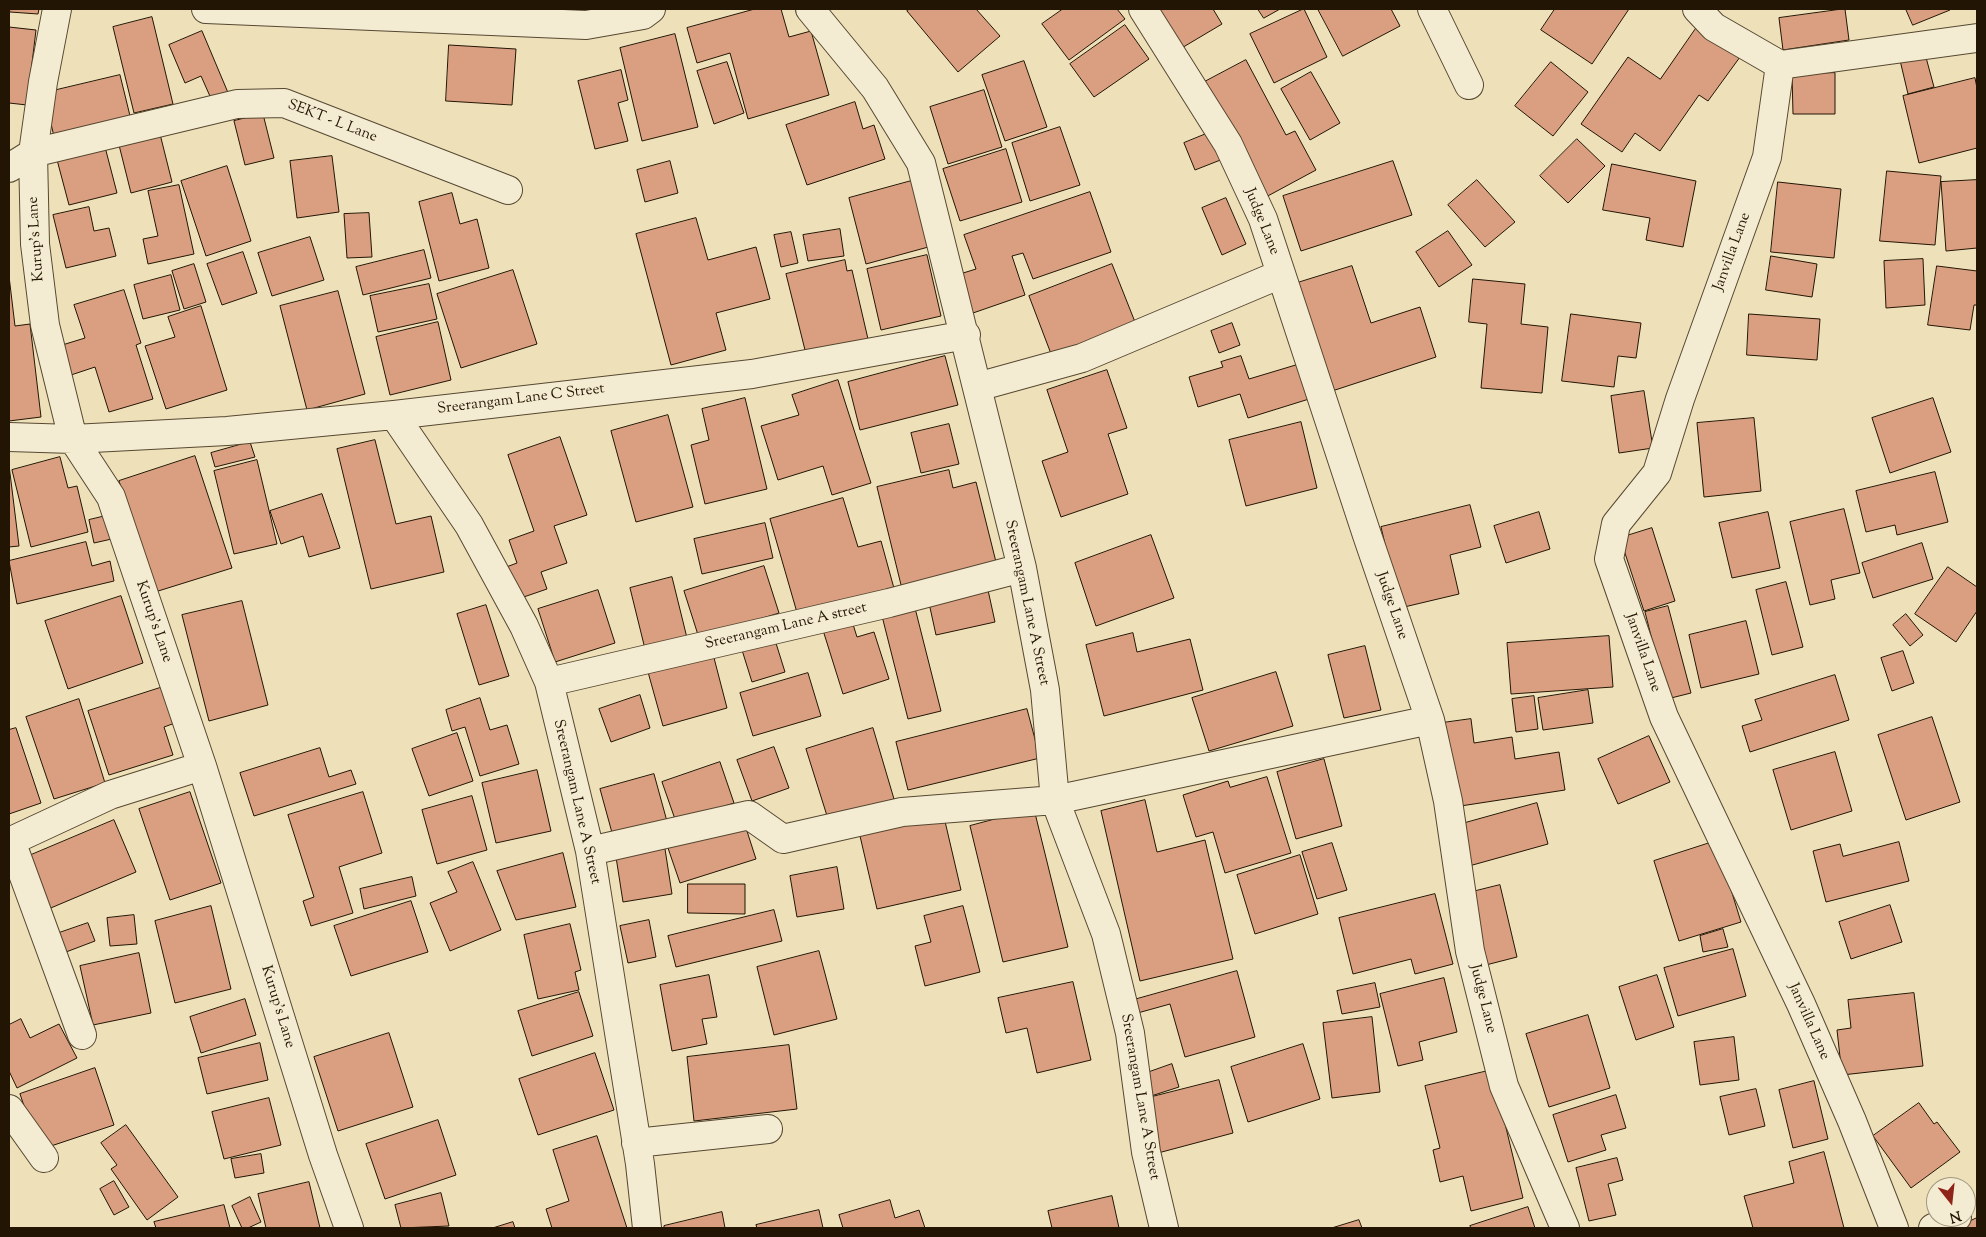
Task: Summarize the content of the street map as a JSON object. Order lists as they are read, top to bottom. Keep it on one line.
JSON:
{"streets":{"street":["SEKT - L Lane","Judge Lane","Kurup's Lane","Janvilla Lane","Sreerangam Lane C Street","Sreerangam Lane A Street","Sreerangam Lane A street"]},"crossings":[["SEKT - L Lane","Kurup's Lane"],["Kurup's Lane","Sreerangam Lane C Street"],["Sreerangam Lane C Street","Sreerangam Lane A Street"],["Sreerangam Lane A Street","Sreerangam Lane A street"]],"north":"bottom"}
